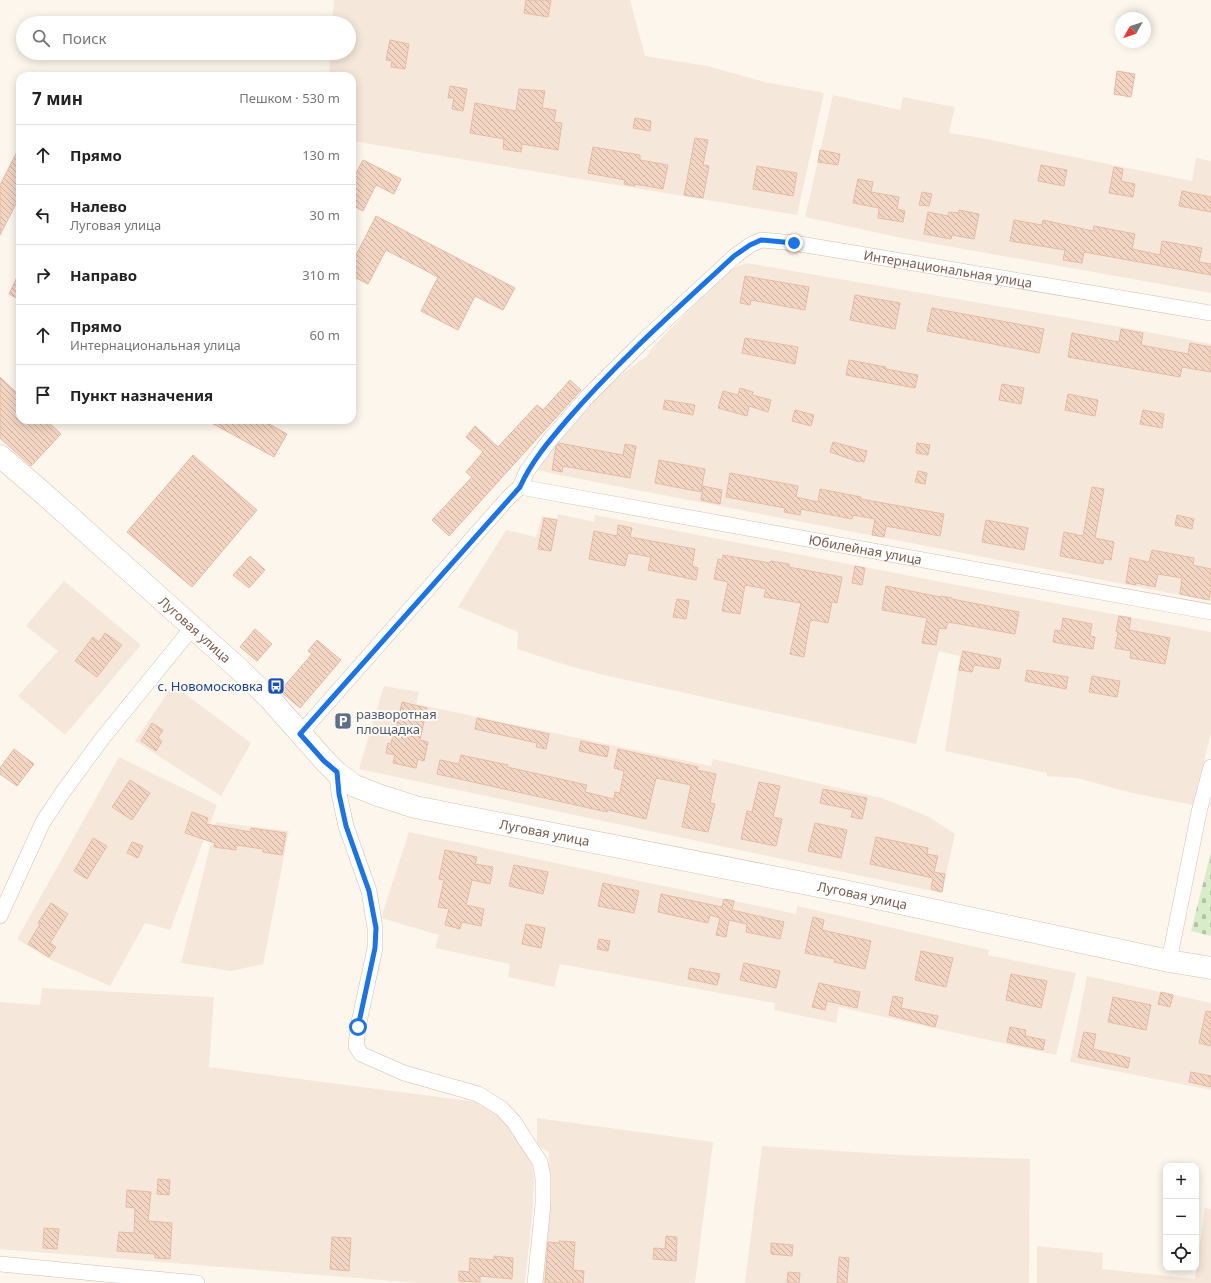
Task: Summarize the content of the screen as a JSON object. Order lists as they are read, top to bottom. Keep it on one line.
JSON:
{"streets":{"street":["Интернациональная улица","Юбилейная улица","Луговая улица"]},"crossings":[["Интернациональная улица","Юбилейная улица"],["Интернациональная улица","Луговая улица"]],"places":{"bus stop":["с. Новомосковка"],"parking":["разворотная площадка"]},"north":"bottom left","page":{"search":"Поиск","heading":["7 мин","Пешком · 530 m"],"list":[["Прямо","130 m"],["Налево","Луговая улица","30 m"],["Направо","310 m"],["Прямо","Интернациональная улица","60 m"],"Пункт назначения"],"map_buttons":["+","−"]}}
